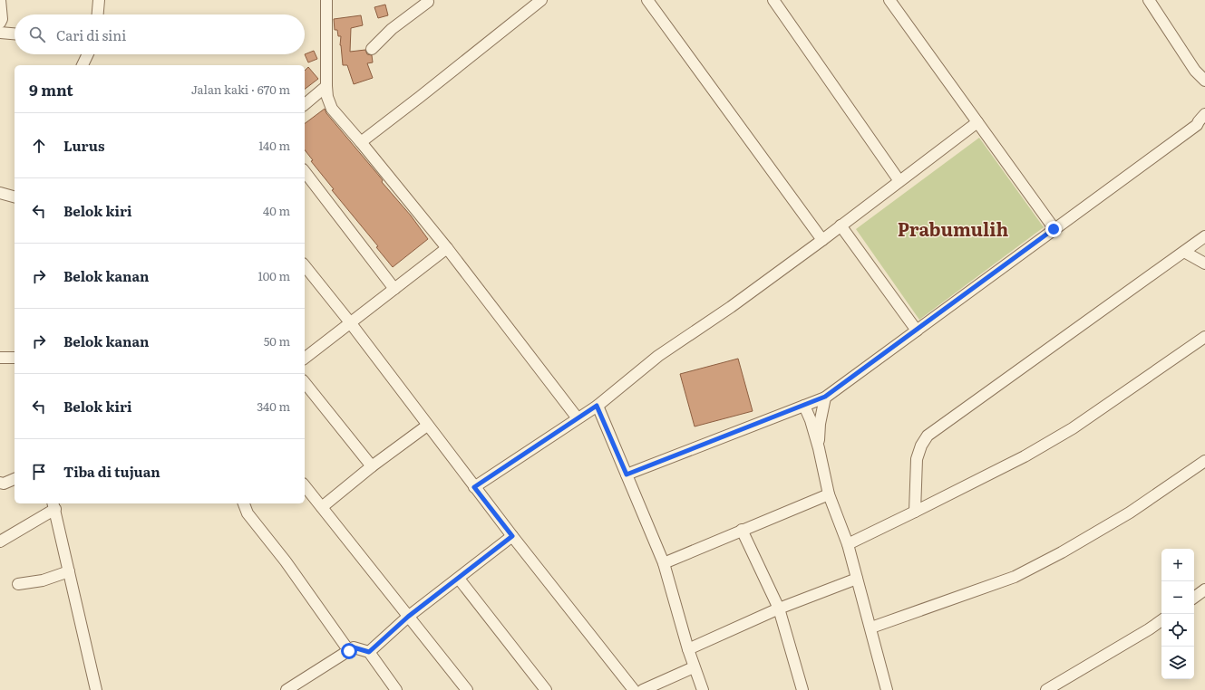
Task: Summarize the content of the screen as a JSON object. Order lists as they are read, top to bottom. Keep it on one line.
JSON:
{"districts":["Prabumulih"],"page":{"search":"Cari di sini","heading":["9 mnt","Jalan kaki · 670 m"],"list":[["Lurus","140 m"],["Belok kiri","40 m"],["Belok kanan","100 m"],["Belok kanan","50 m"],["Belok kiri","340 m"],"Tiba di tujuan"],"map_buttons":["+","−"]}}
